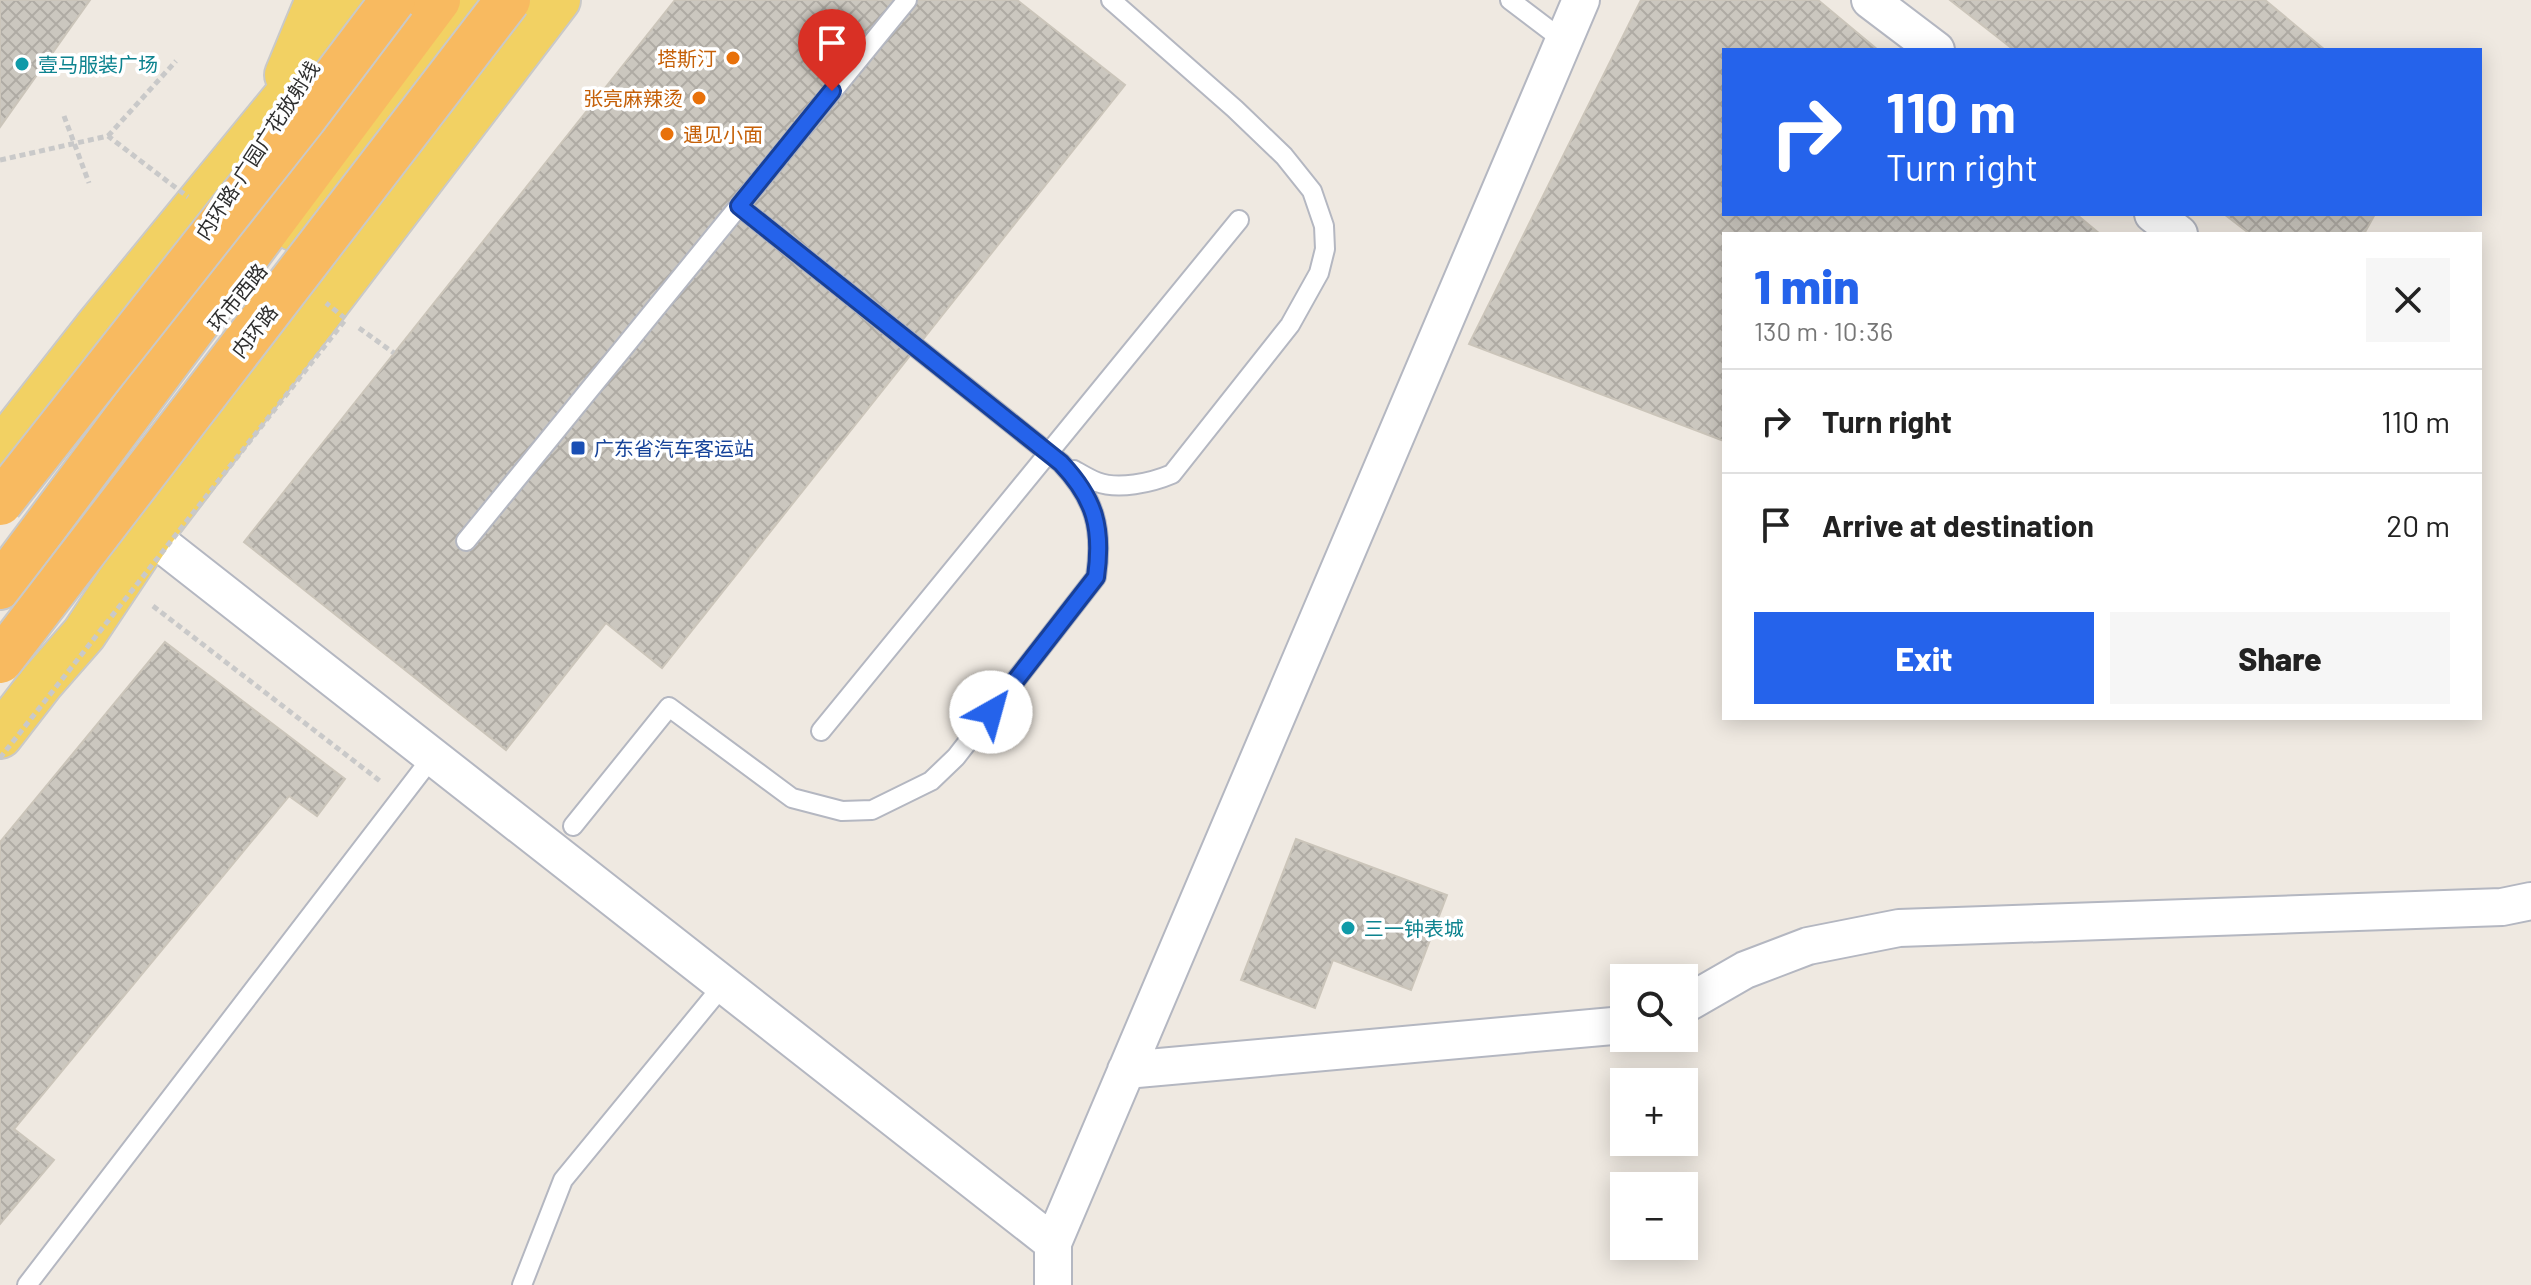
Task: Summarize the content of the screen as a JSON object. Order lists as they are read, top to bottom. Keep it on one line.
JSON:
{"streets":{"highway":["内环路-广园广花放射线","内环路"],"main road":["环市西路"]},"places":{"other":["塔斯汀","壹马服装广场","张亮麻辣烫","遇见小面","三一钟表城"],"transit":["广东省汽车客运站"]},"page":{"turn":["110 m","Turn right"],"heading":["1 min","130 m · 10:36"],"list":[{"name":"Turn right","value":"110 m"},{"name":"Arrive at destination","value":"20 m"}],"buttons":["Exit","Share"],"map_buttons":["+","−"]}}
